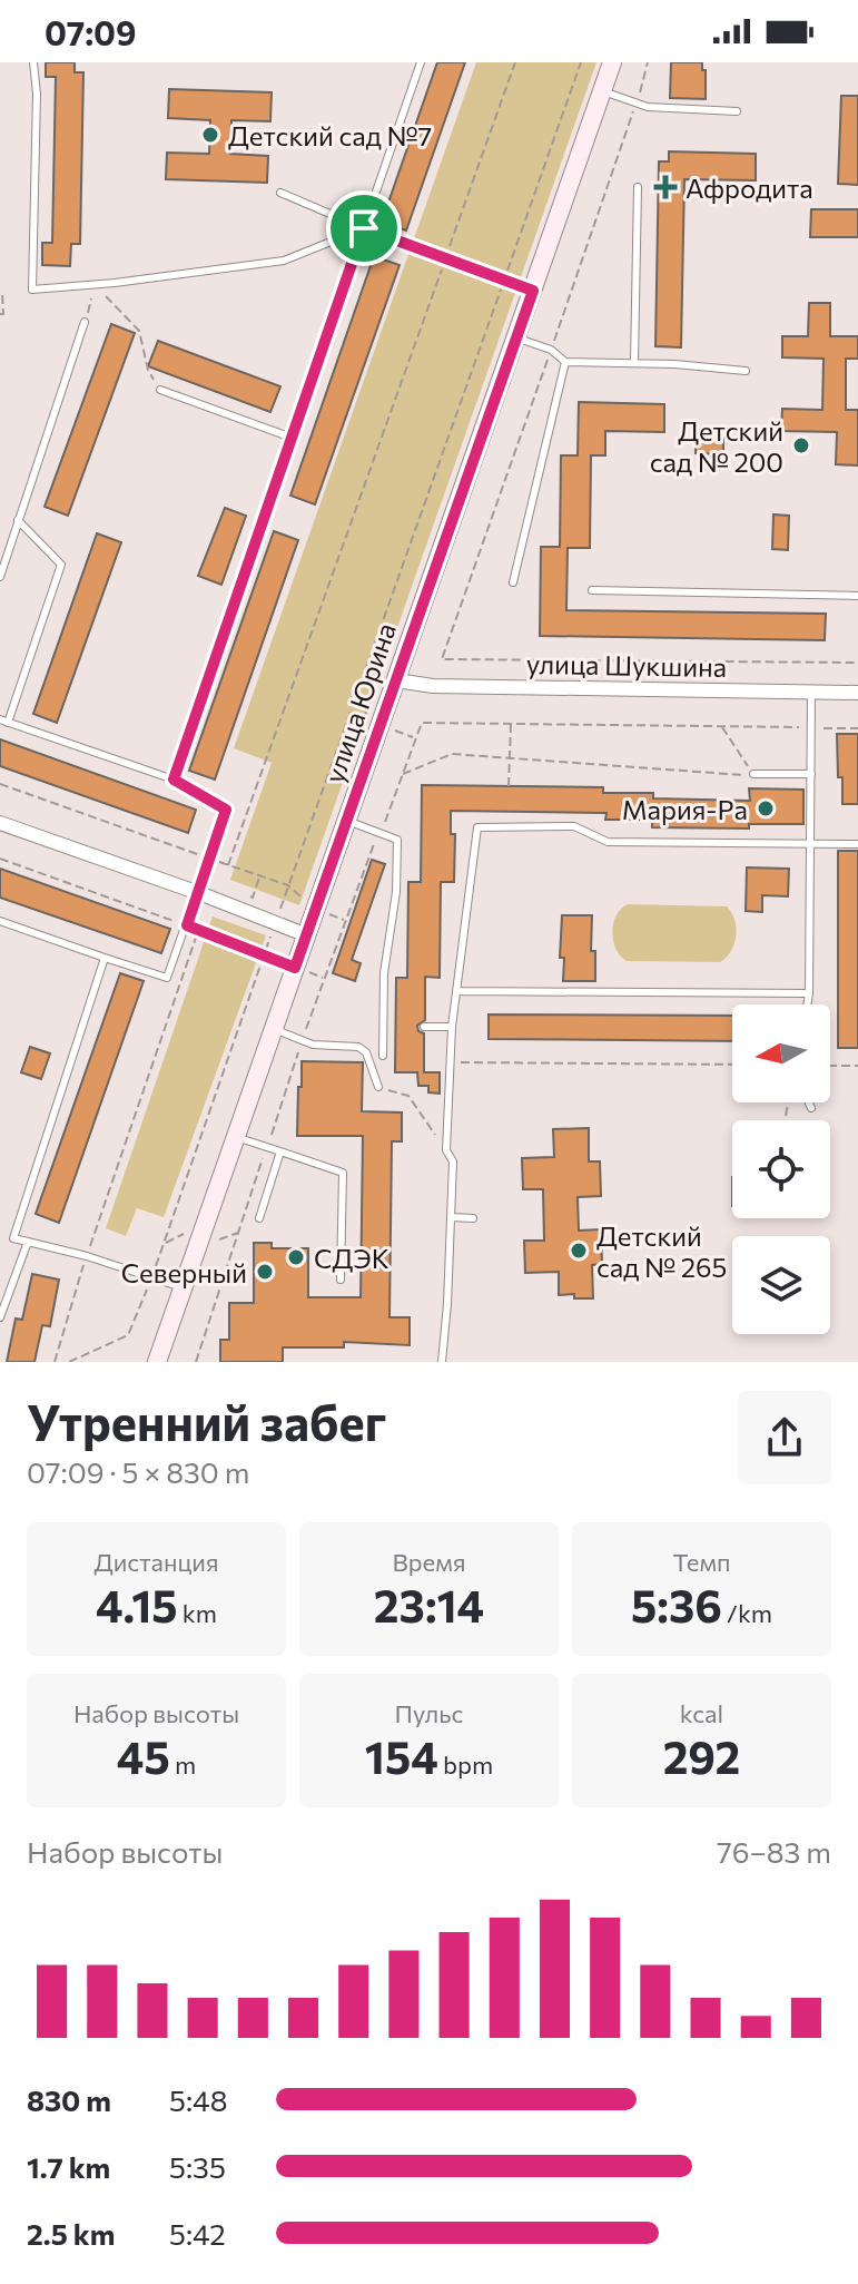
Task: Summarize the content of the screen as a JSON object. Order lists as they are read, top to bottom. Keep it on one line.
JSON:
{"streets":{"street":["улица Шукшина","улица Юрина"]},"crossings":[["улица Шукшина","улица Юрина"]],"places":{"other":["Детский сад №7","Детский сад № 200","Мария-Ра","Детский сад № 265","СДЭК","Северный"],"health":["Афродита"]},"north":"left","page":{"status":"07:09","heading":["Утренний забег","07:09 · 5 × 830 m"],"stats":[["Дистанция","4.15 km"],["Время","23:14"],["Темп","5:36 /km"],["Набор высоты","45 m"],["Пульс","154 bpm"],["kcal","292"]],"chart":["Набор высоты","76–83 m"],"list":[{"name":"830 m","note":"5:48"},{"name":"1.7 km","note":"5:35"},{"name":"2.5 km","note":"5:42"}]}}
